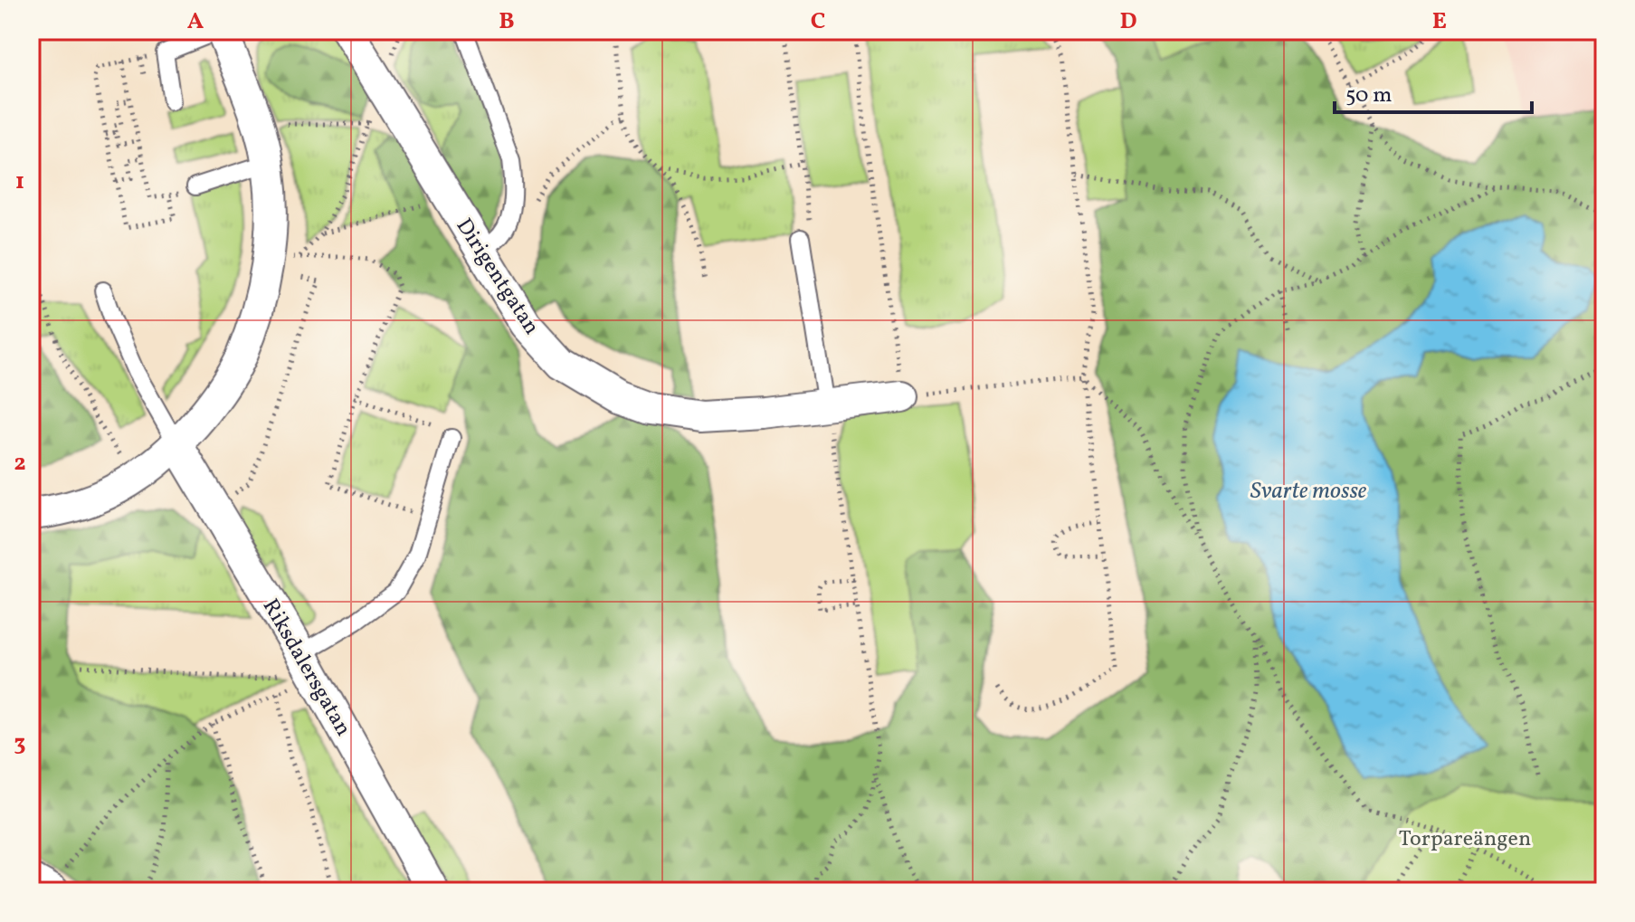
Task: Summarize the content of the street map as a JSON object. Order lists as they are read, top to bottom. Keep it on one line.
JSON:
{"streets":{"street":["Dirigentgatan","Riksdalersgatan"]},"water":["Svarte mosse"],"parks":["Torpareängen"],"scale_bar":"50 m","grid":{"columns":["A","B","C","D","E"],"rows":["1","2","3"]}}
